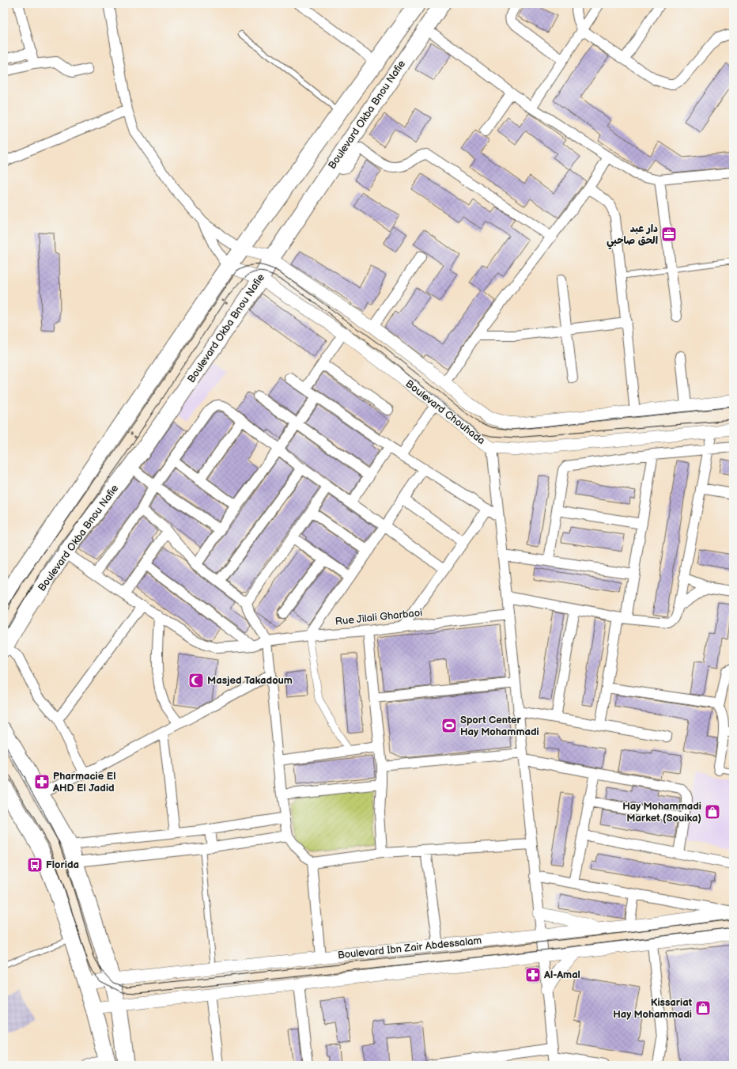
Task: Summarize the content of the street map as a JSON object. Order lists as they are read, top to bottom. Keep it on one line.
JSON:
{"streets":{"main road":["Boulevard Okba Bnou Nafie"],"street":["Boulevard Chouhada","Rue Jilali Gharbaoi","Boulevard Ibn Zair Abdessalam"]},"crossings":[["Boulevard Okba Bnou Nafie","Boulevard Chouhada"],["Boulevard Okba Bnou Nafie","Rue Jilali Gharbaoi"]],"places":{"office":["دار عبد الحق صاحبي"],"mosque":["Masjed Takadoum"],"sports":["Sport Center Hay Mohammadi"],"pharmacy":["Pharmacie El AHD El Jadid","Al-Amal"],"shop":["Hay Mohammadi Market (Souika)","Kissariat Hay Mohammadi"],"bus stop":["Florida"]}}
